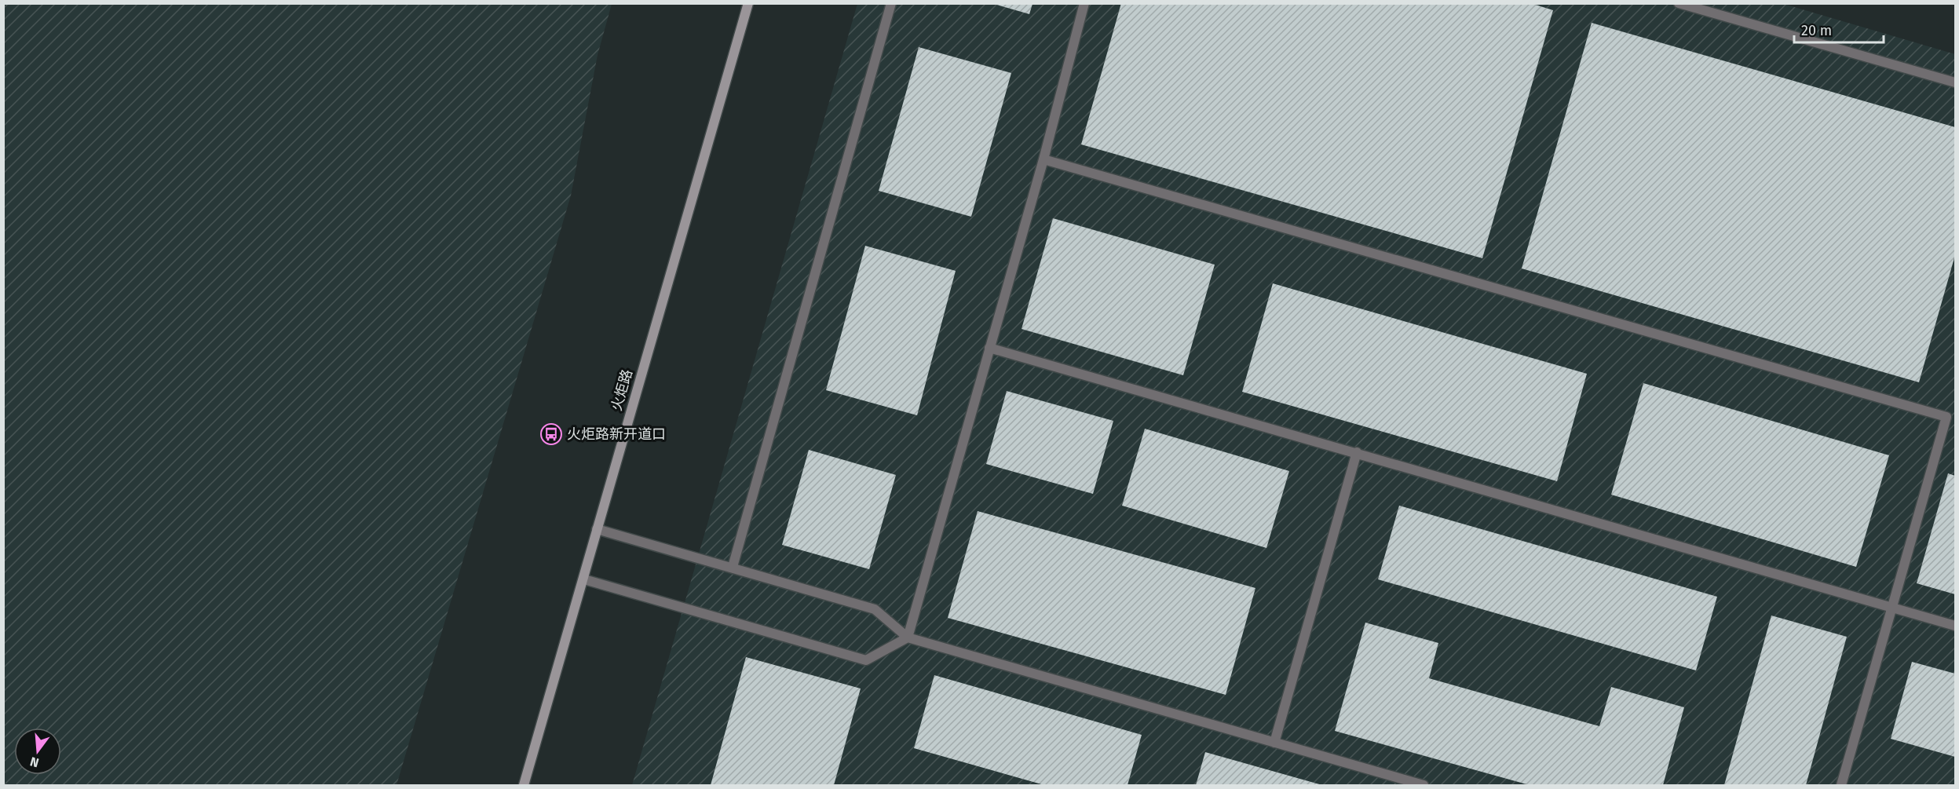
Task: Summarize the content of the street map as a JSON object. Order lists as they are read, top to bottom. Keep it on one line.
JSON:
{"streets":{"main road":["火炬路"]},"places":{"bus stop":["火炬路新开道口"]},"scale_bar":"20 m","north":"bottom"}
